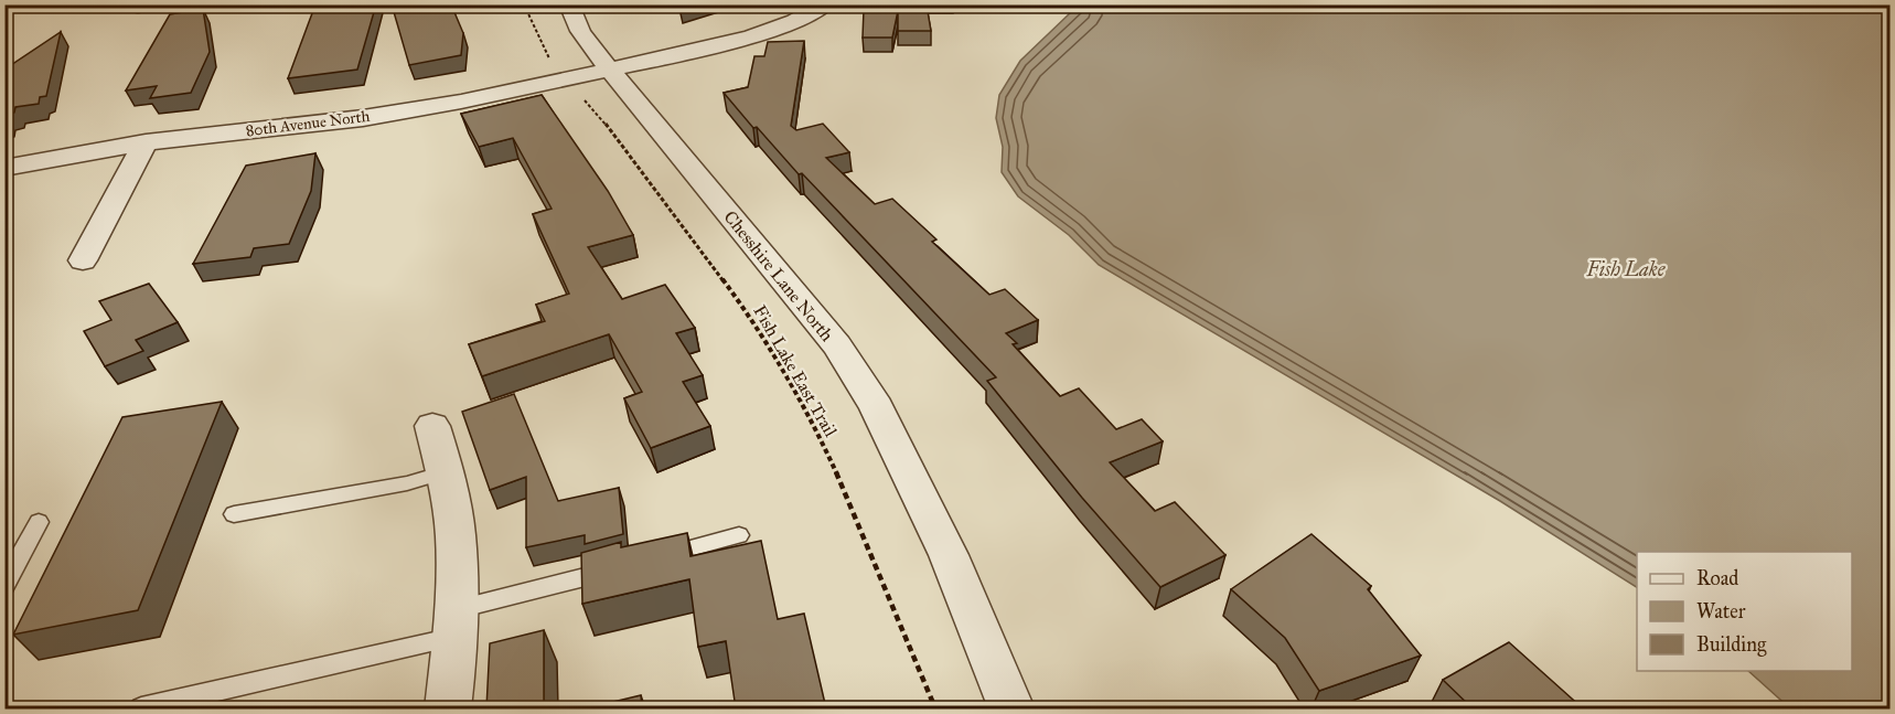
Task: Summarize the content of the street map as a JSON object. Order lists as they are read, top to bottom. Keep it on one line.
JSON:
{"streets":{"street":["80th Avenue North","Chesshire Lane North"],"path":["Fish Lake East Trail"]},"crossings":[["80th Avenue North","Chesshire Lane North"]],"water":["Fish Lake"],"legend":["Road","Water","Building"]}
